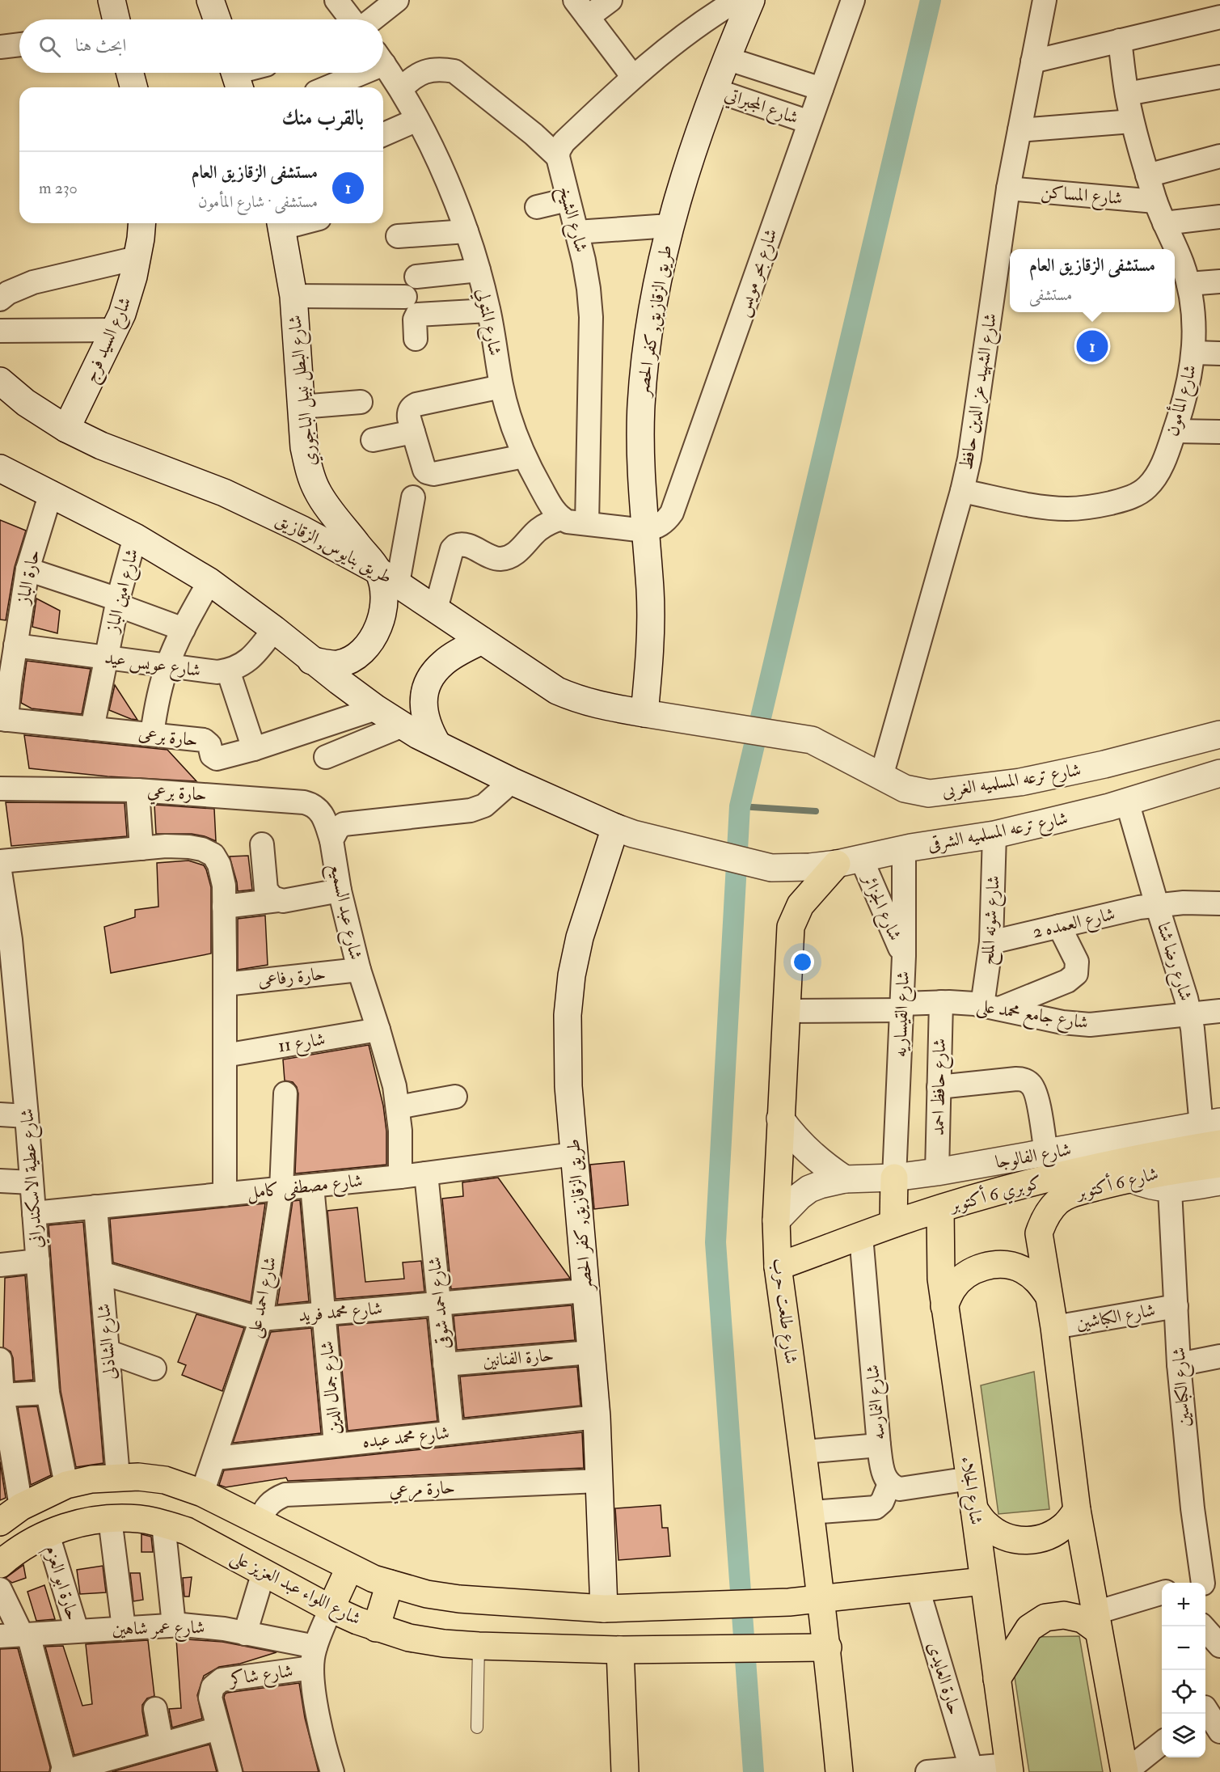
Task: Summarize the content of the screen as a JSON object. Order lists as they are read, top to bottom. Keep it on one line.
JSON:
{"streets":{"main road":["طريق الزقازيق, كفر الحصر","شارع السيد فرج","شارع البطل نبيل الباجوري","طريق بنايوس, الزقازيق","شارع ترعه المسلميه الغربى","شارع ترعه المسلميه الشرقى","شارع الفالوجا","شارع 6 أكتوبر","كوبري 6 أكتوبر","شارع طلعت حرب","شارع الجلاء","شارع اللواء عبد العزيز على"],"street":["شارع المجبراتي","شارع المساكن","شارع الشيخ","شارع بحر مويس","شارع المتولي","شارع الشهيد عز الدين حافظ","شارع المأمون","حارة الباز","شارع امين الباز","شارع عويس عيد","حارة برعى","حارة برعي","شارع الجزائر","شارع عبد السميع","شارع شونه الملح","شارع العمده 2","شارع رضا شتا","حارة رفاعى","شارع القيساريه","شارع جامع محمد على","شارع 11","شارع حافظ احمد","شارع عطية الاسكندراني","شارع مصطفى كامل","شارع احمد على","شارع احمد شوقى","شارع محمد فريد","شارع الكباشين","شارع الشاذلى","حارة الفنانين","شارع الكباسين","شارع جمال الدين","شارع النمارسه","شارع محمد عبده","حارة مرعي","حارة ابو العزم","شارع عمر شاهين","شارع شاكر","حارة العايدى"]},"crossings":[["شارع المجبراتي","شارع بحر مويس"],["شارع المجبراتي","طريق الزقازيق, كفر الحصر"],["شارع المساكن","شارع الشهيد عز الدين حافظ"],["شارع المساكن","شارع المأمون"],["شارع بحر مويس","طريق الزقازيق, كفر الحصر"],["طريق الزقازيق, كفر الحصر","طريق بنايوس, الزقازيق"],["طريق الزقازيق, كفر الحصر","شارع ترعه المسلميه الشرقى"],["طريق الزقازيق, كفر الحصر","شارع مصطفى كامل"],["طريق الزقازيق, كفر الحصر","شارع محمد فريد"],["طريق الزقازيق, كفر الحصر","حارة الفنانين"],["طريق الزقازيق, كفر الحصر","شارع محمد عبده"],["طريق الزقازيق, كفر الحصر","حارة مرعي"],["شارع السيد فرج","طريق بنايوس, الزقازيق"],["شارع البطل نبيل الباجوري","طريق بنايوس, الزقازيق"],["شارع الشهيد عز الدين حافظ","شارع المأمون"],["شارع الشهيد عز الدين حافظ","شارع ترعه المسلميه الغربى"],["طريق بنايوس, الزقازيق","شارع ترعه المسلميه الغربى"],["حارة الباز","شارع عويس عيد"],["حارة الباز","حارة برعى"],["شارع امين الباز","شارع عويس عيد"],["شارع امين الباز","حارة برعى"],["حارة برعي","شارع عبد السميع"],["شارع ترعه المسلميه الشرقى","شارع الجزائر"],["شارع ترعه المسلميه الشرقى","شارع شونه الملح"],["شارع ترعه المسلميه الشرقى","شارع رضا شتا"],["شارع ترعه المسلميه الشرقى","شارع القيساريه"],["شارع ترعه المسلميه الشرقى","شارع طلعت حرب"],["شارع الجزائر","شارع القيساريه"],["شارع الجزائر","شارع طلعت حرب"],["شارع عبد السميع","حارة رفاعى"],["شارع عبد السميع","شارع 11"],["شارع عبد السميع","شارع مصطفى كامل"],["شارع شونه الملح","شارع العمده 2"],["شارع شونه الملح","شارع جامع محمد على"],["شارع العمده 2","شارع رضا شتا"],["شارع رضا شتا","شارع جامع محمد على"],["شارع رضا شتا","شارع الفالوجا"],["شارع رضا شتا","كوبري 6 أكتوبر"],["شارع القيساريه","شارع جامع محمد على"],["شارع القيساريه","شارع الفالوجا"],["شارع جامع محمد على","شارع حافظ احمد"],["شارع جامع محمد على","شارع طلعت حرب"],["شارع حافظ احمد","شارع الفالوجا"],["شارع الفالوجا","كوبري 6 أكتوبر"],["شارع الفالوجا","شارع طلعت حرب"],["شارع عطية الاسكندراني","شارع مصطفى كامل"],["شارع مصطفى كامل","شارع احمد على"],["شارع مصطفى كامل","شارع احمد شوقى"],["شارع مصطفى كامل","شارع الشاذلى"],["شارع مصطفى كامل","شارع جمال الدين"],["كوبري 6 أكتوبر","شارع طلعت حرب"],["كوبري 6 أكتوبر","شارع النمارسه"],["كوبري 6 أكتوبر","شارع الجلاء"],["شارع احمد على","شارع محمد فريد"],["شارع احمد على","شارع محمد عبده"],["شارع احمد شوقى","شارع محمد فريد"],["شارع احمد شوقى","حارة الفنانين"],["شارع احمد شوقى","شارع محمد عبده"],["شارع طلعت حرب","شارع اللواء عبد العزيز على"],["شارع محمد فريد","شارع الشاذلى"],["شارع محمد فريد","شارع جمال الدين"],["شارع الكباشين","شارع الكباسين"],["شارع جمال الدين","شارع محمد عبده"],["حارة ابو العزم","شارع اللواء عبد العزيز على"],["حارة ابو العزم","شارع عمر شاهين"],["شارع عمر شاهين","شارع شاكر"]],"page":{"search":"ابحث هنا","heading":"بالقرب منك","list":[{"mark":"1","name":"مستشفى الزقازيق العام","note":"مستشفى · شارع المأمون","value":"230 m"}],"popup":["مستشفى الزقازيق العام","مستشفى"],"pins":"1","map_buttons":["+","−"]}}
